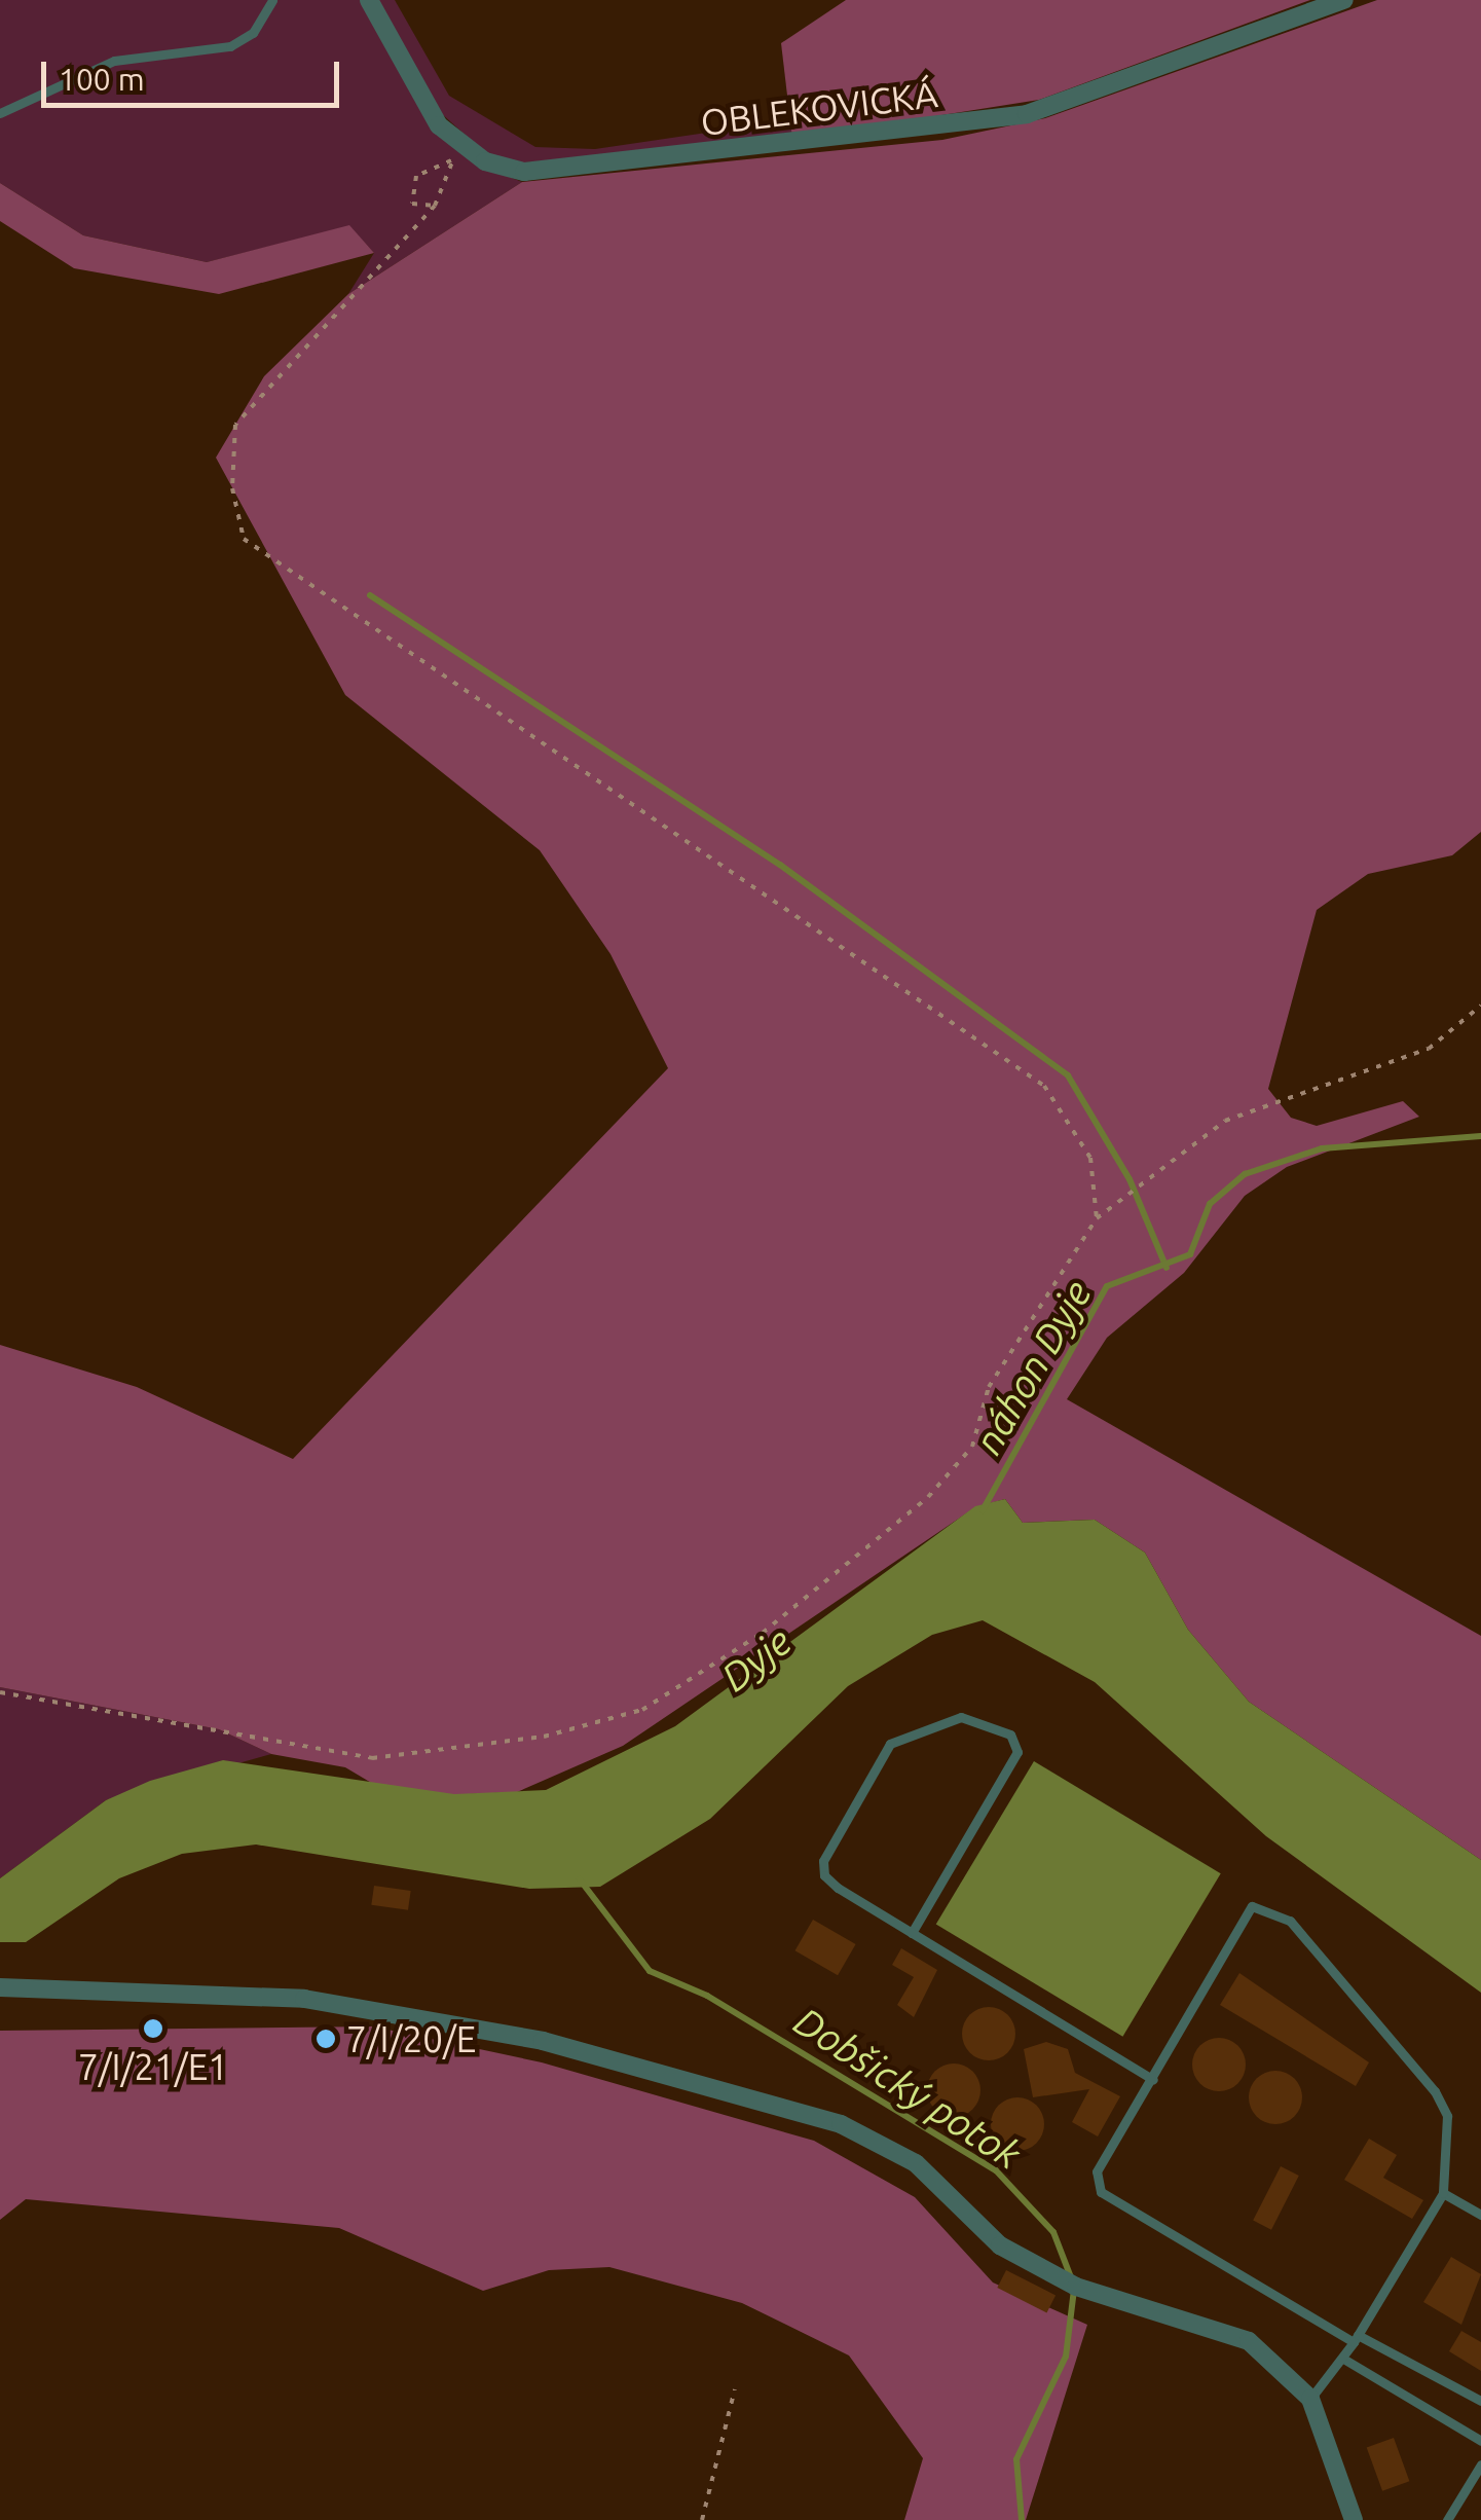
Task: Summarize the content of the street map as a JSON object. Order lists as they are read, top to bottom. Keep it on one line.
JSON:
{"streets":{"street":["OBLEKOVICKÁ"]},"water":["náhon Dyje","Dyje","Dobšický potok"],"places":["7/I/21/E1","7/I/20/E"],"scale_bar":"100 m"}
